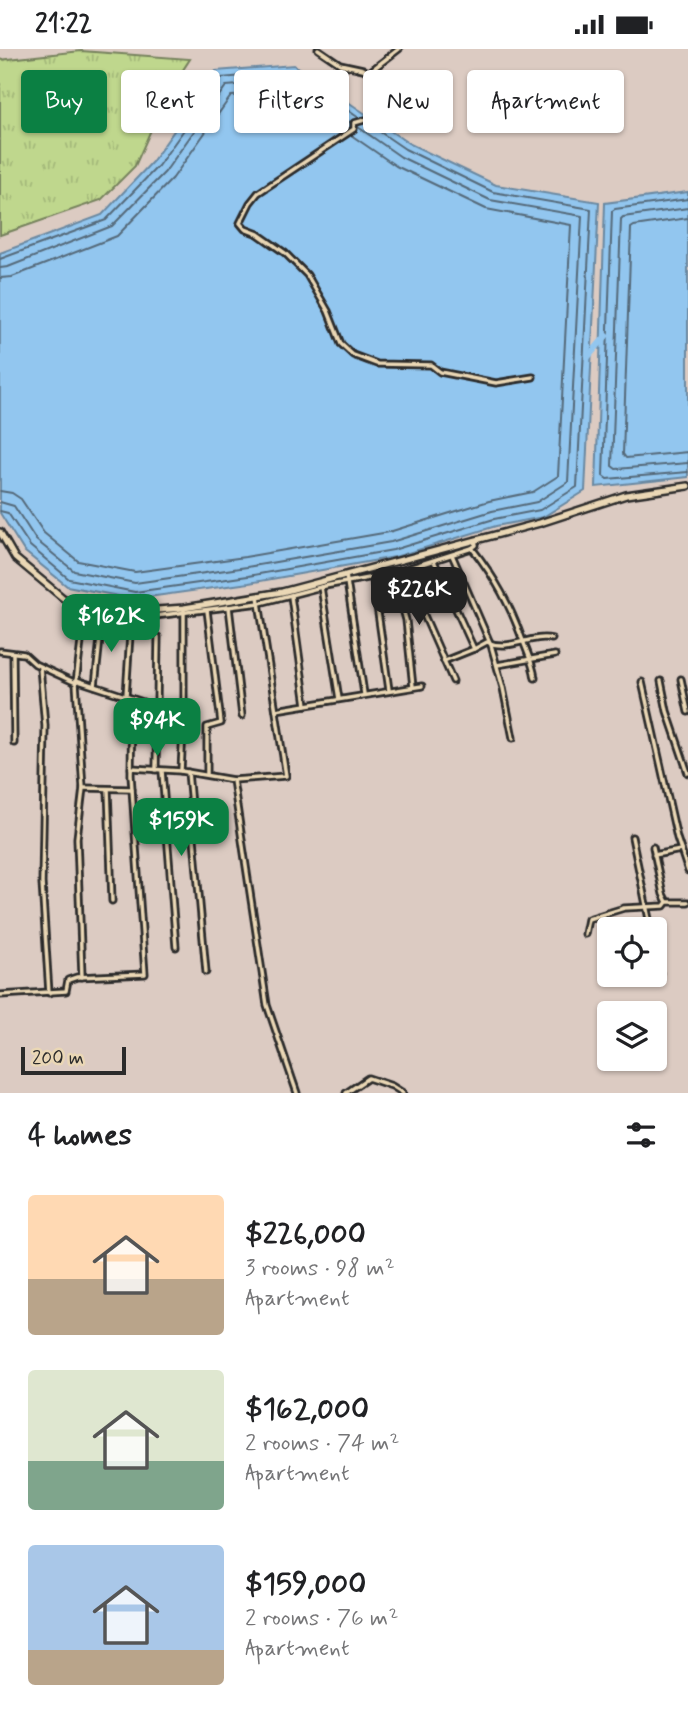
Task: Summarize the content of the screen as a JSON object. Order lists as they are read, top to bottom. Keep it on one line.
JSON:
{"scale_bar":"200 m","page":{"status":"21:22","chip":["Buy","Rent","Filters","New","Apartment"],"price":["$226K","$162K","$94K","$159K"],"scale":"200 m","heading":"4 homes","list":[{"name":"$226,000","note":"3 rooms · 98 m² · Apartment"},{"name":"$162,000","note":"2 rooms · 74 m² · Apartment"},{"name":"$159,000","note":"2 rooms · 76 m² · Apartment"}]}}
